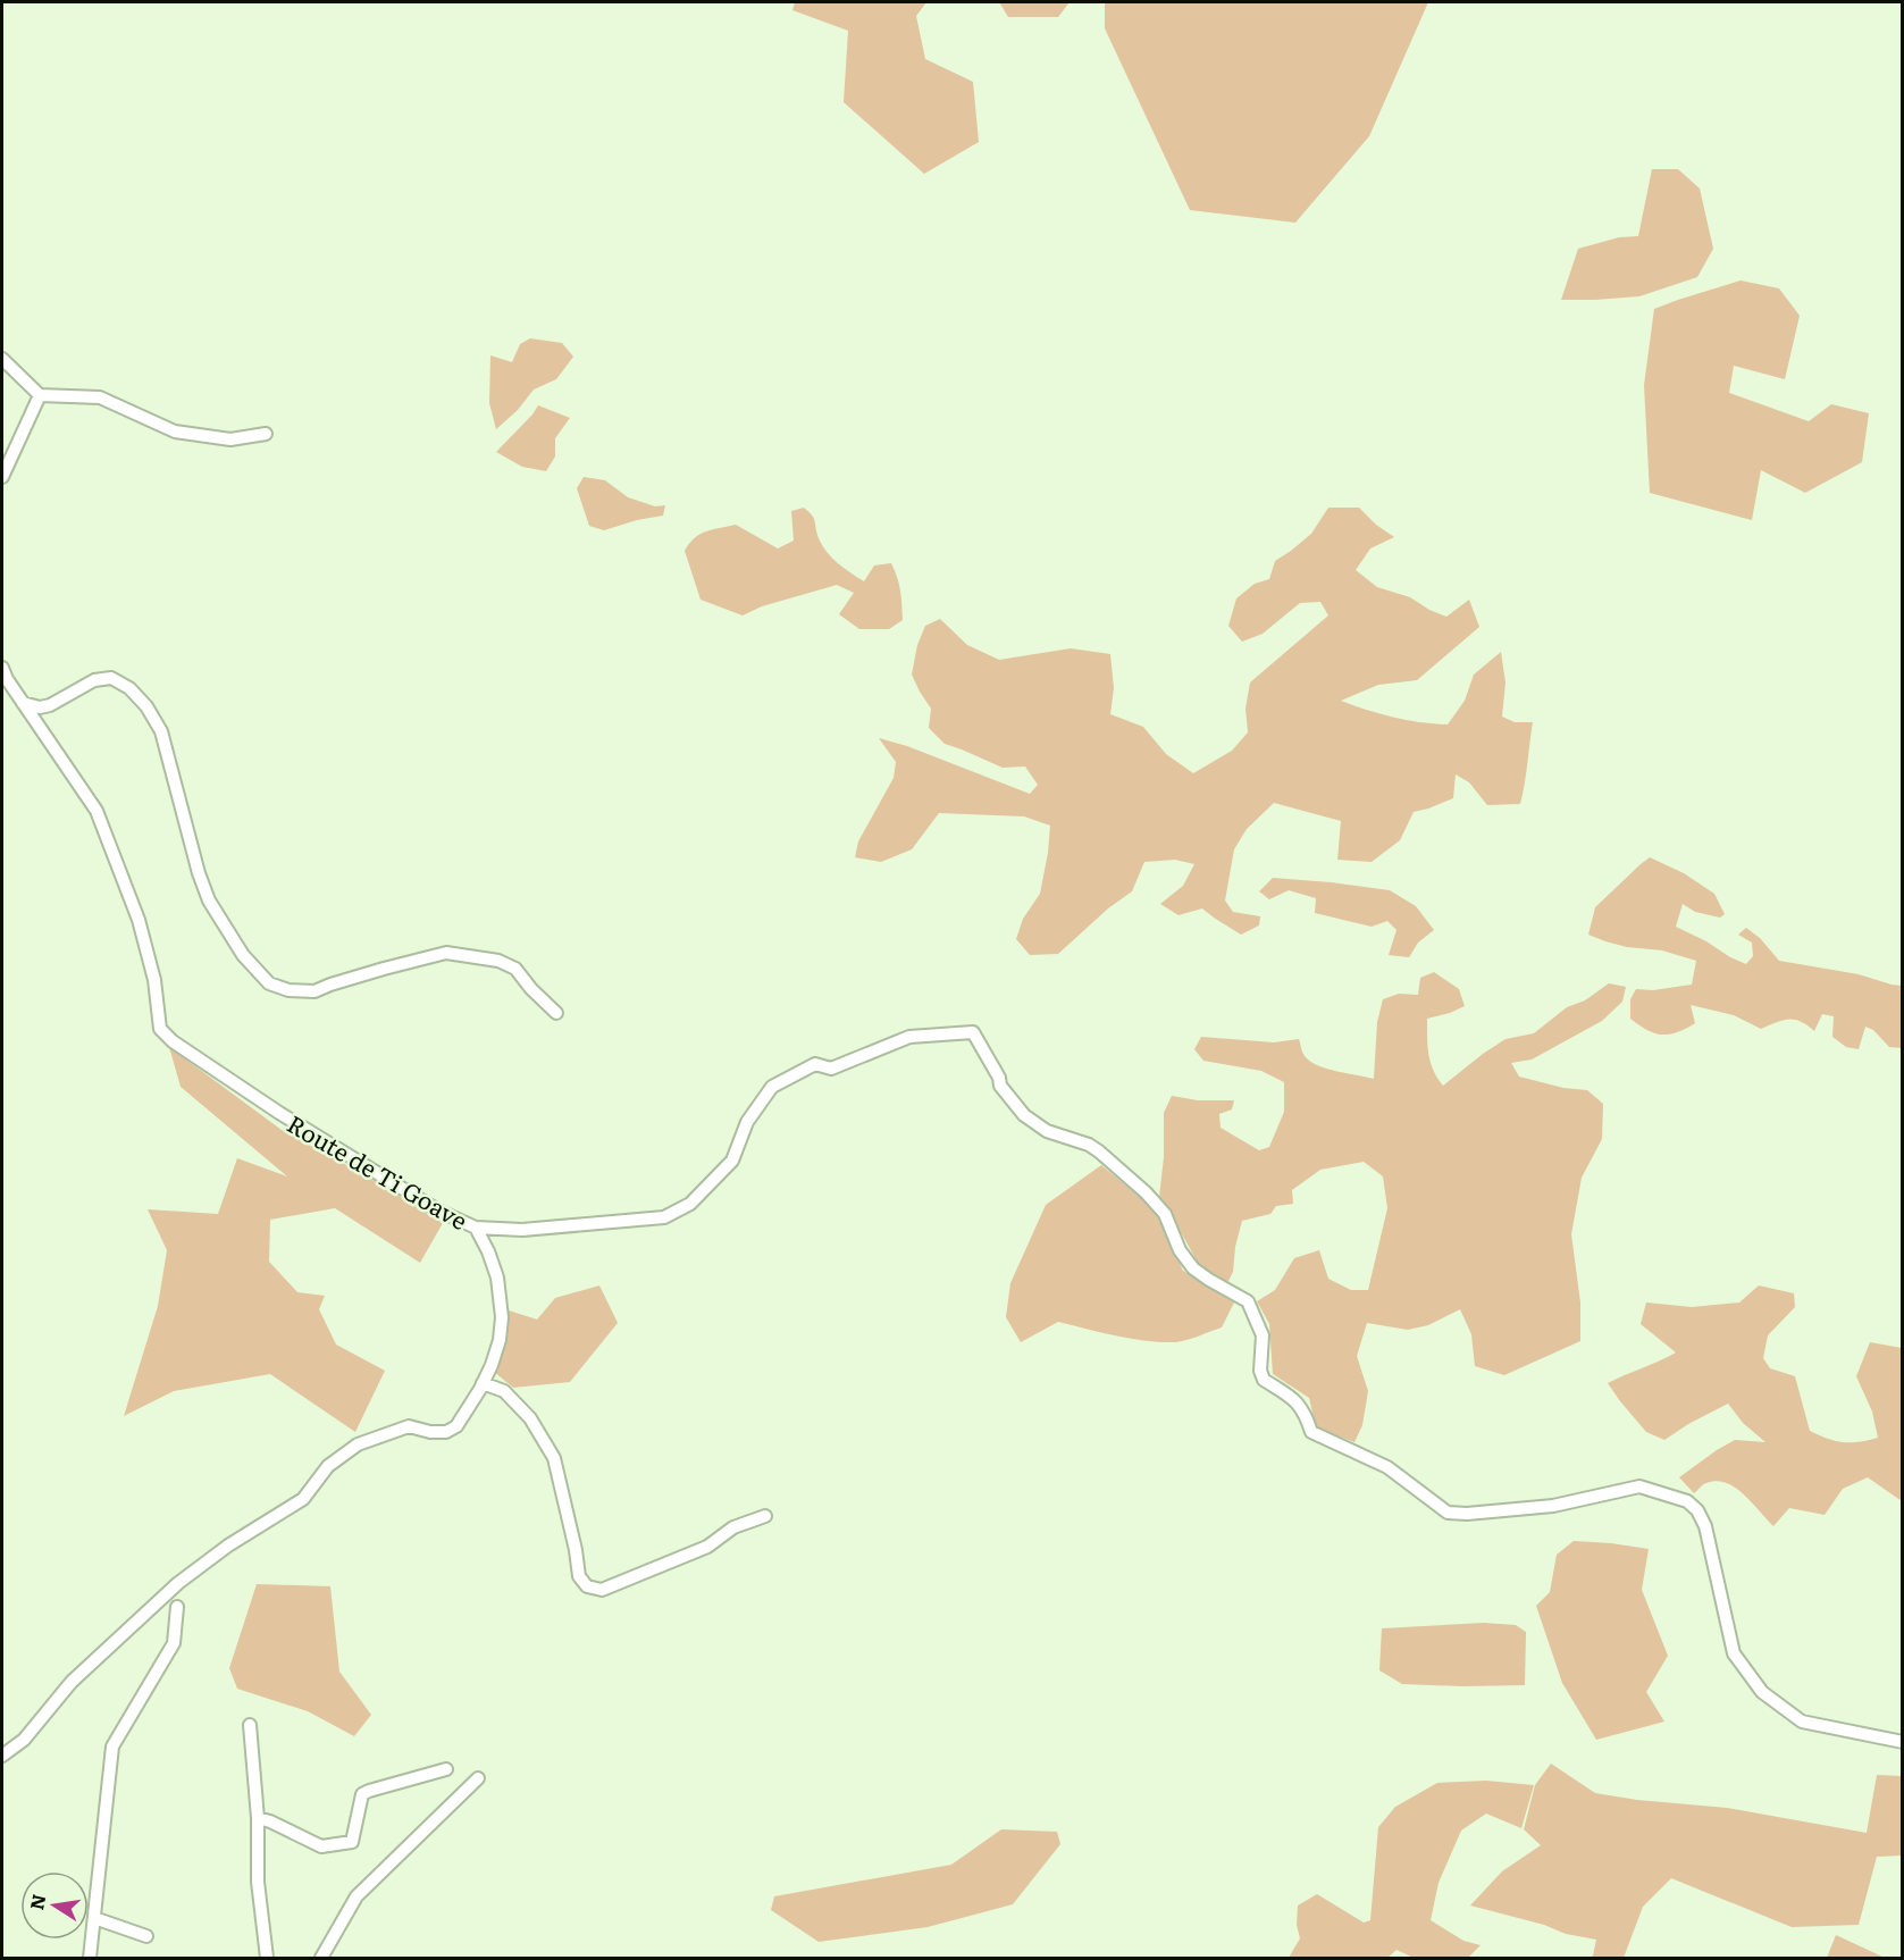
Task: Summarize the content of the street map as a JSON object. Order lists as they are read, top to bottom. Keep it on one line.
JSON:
{"streets":{"street":["Route de Ti Goave"]},"north":"left"}
